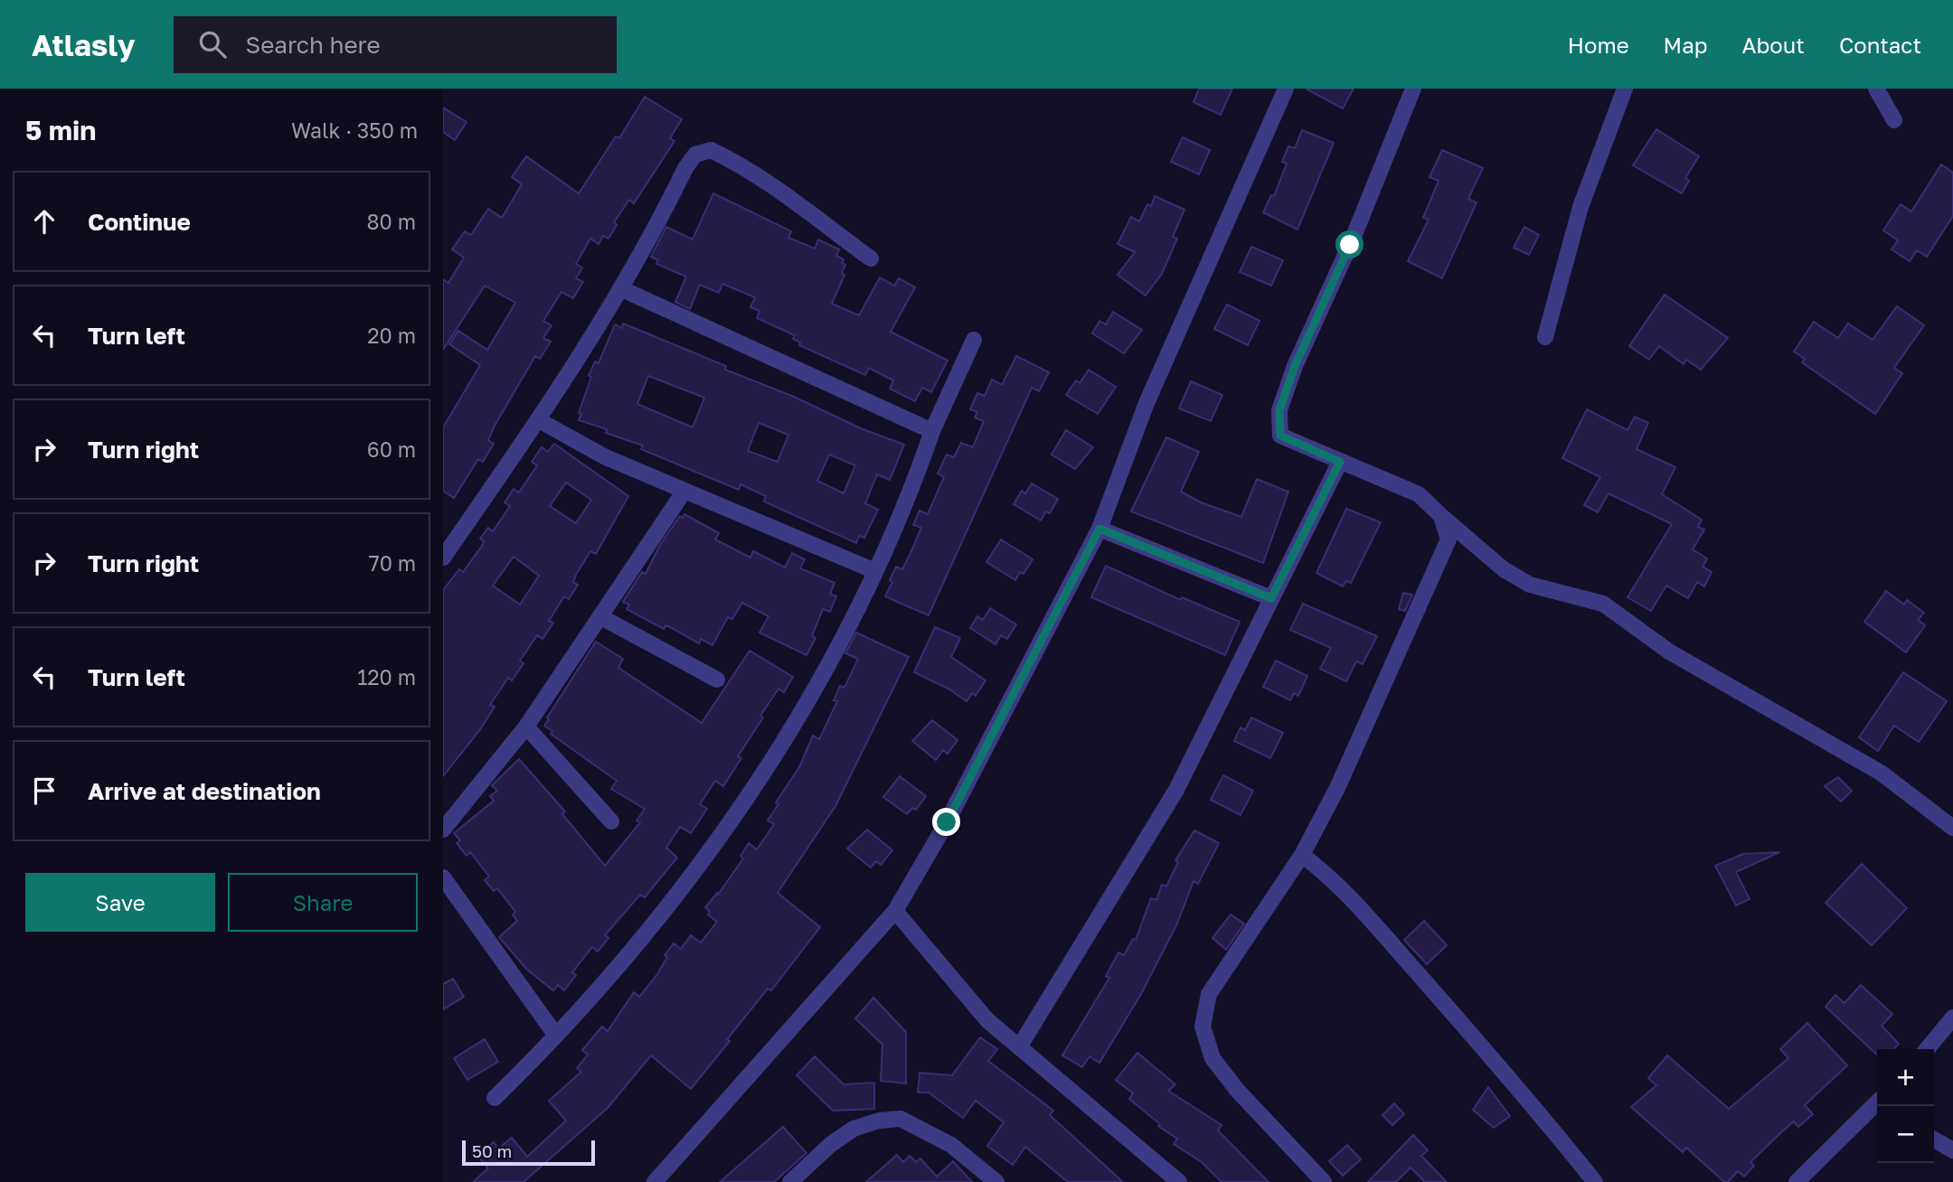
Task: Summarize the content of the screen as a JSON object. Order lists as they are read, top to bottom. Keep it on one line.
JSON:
{"scale_bar":"50 m","page":{"header":"Atlasly","search":"Search here","nav":["Home","Map","About","Contact"],"heading":["5 min","Walk · 350 m"],"list":[["Continue","80 m"],["Turn left","20 m"],["Turn right","60 m"],["Turn right","70 m"],["Turn left","120 m"],"Arrive at destination"],"buttons":["Save","Share"],"map_buttons":["+","−"],"scale":"50 m"}}
